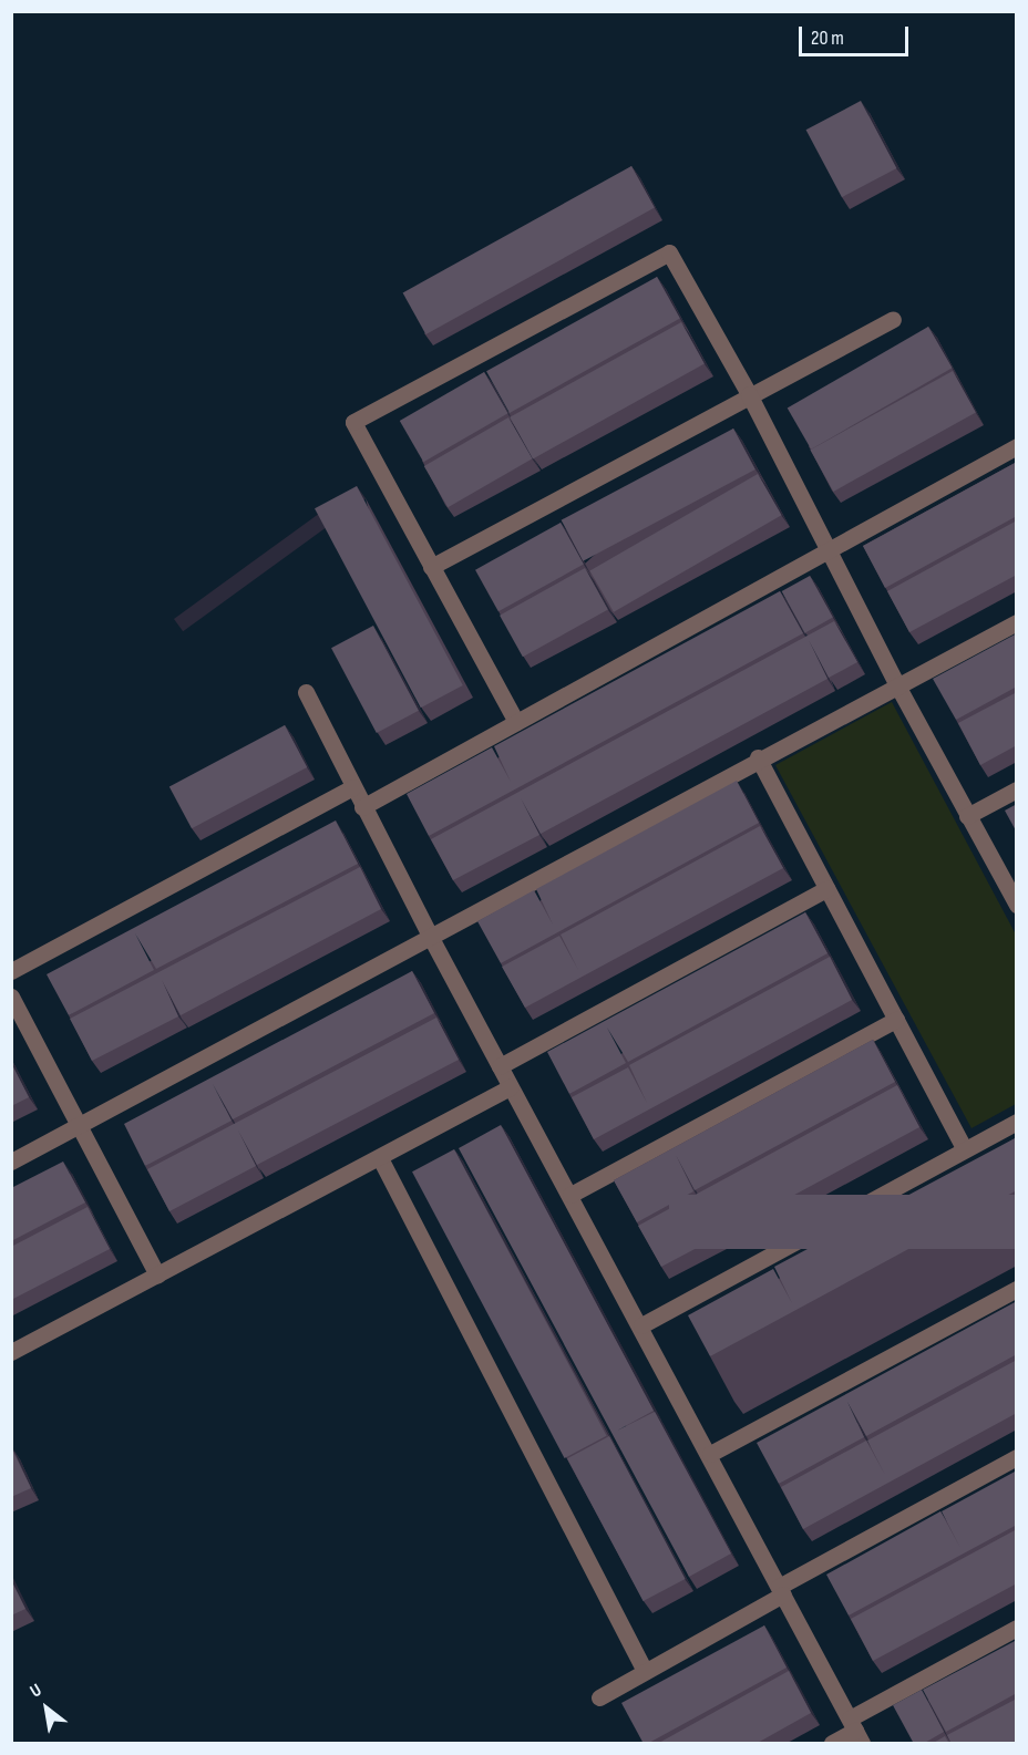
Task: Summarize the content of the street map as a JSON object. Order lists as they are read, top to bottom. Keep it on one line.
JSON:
{"scale_bar":"20 m","north":"top left"}
